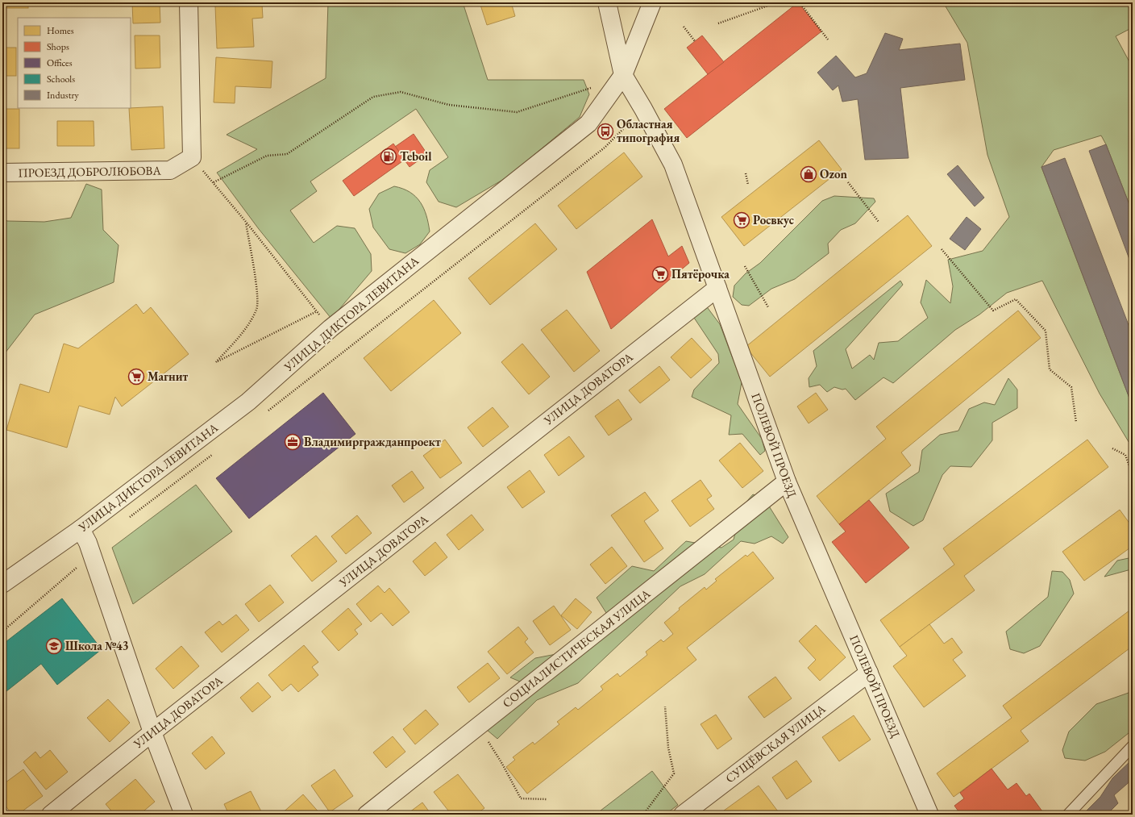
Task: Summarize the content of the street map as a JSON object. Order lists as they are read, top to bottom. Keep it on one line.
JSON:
{"streets":{"street":["ПРОЕЗД ДОБРОЛЮБОВА","УЛИЦА ДИКТОРА ЛЕВИТАНА","УЛИЦА ДОВАТОРА","ПОЛЕВОЙ ПРОЕЗД","СОЦИАЛИСТИЧЕСКАЯ УЛИЦА","СУЩЁВСКАЯ УЛИЦА"]},"crossings":[["УЛИЦА ДИКТОРА ЛЕВИТАНА","ПОЛЕВОЙ ПРОЕЗД"],["УЛИЦА ДОВАТОРА","ПОЛЕВОЙ ПРОЕЗД"],["ПОЛЕВОЙ ПРОЕЗД","СОЦИАЛИСТИЧЕСКАЯ УЛИЦА"],["ПОЛЕВОЙ ПРОЕЗД","СУЩЁВСКАЯ УЛИЦА"]],"places":{"bus stop":["Областная типография"],"fuel station":["Teboil"],"shop":["Ozon"],"supermarket":["Росвкус","Пятёрочка","Магнит"],"office":["Владимиргражданпроект"],"school or university":["Школа №43"]},"legend":["Homes","Shops","Offices","Schools","Industry"]}
